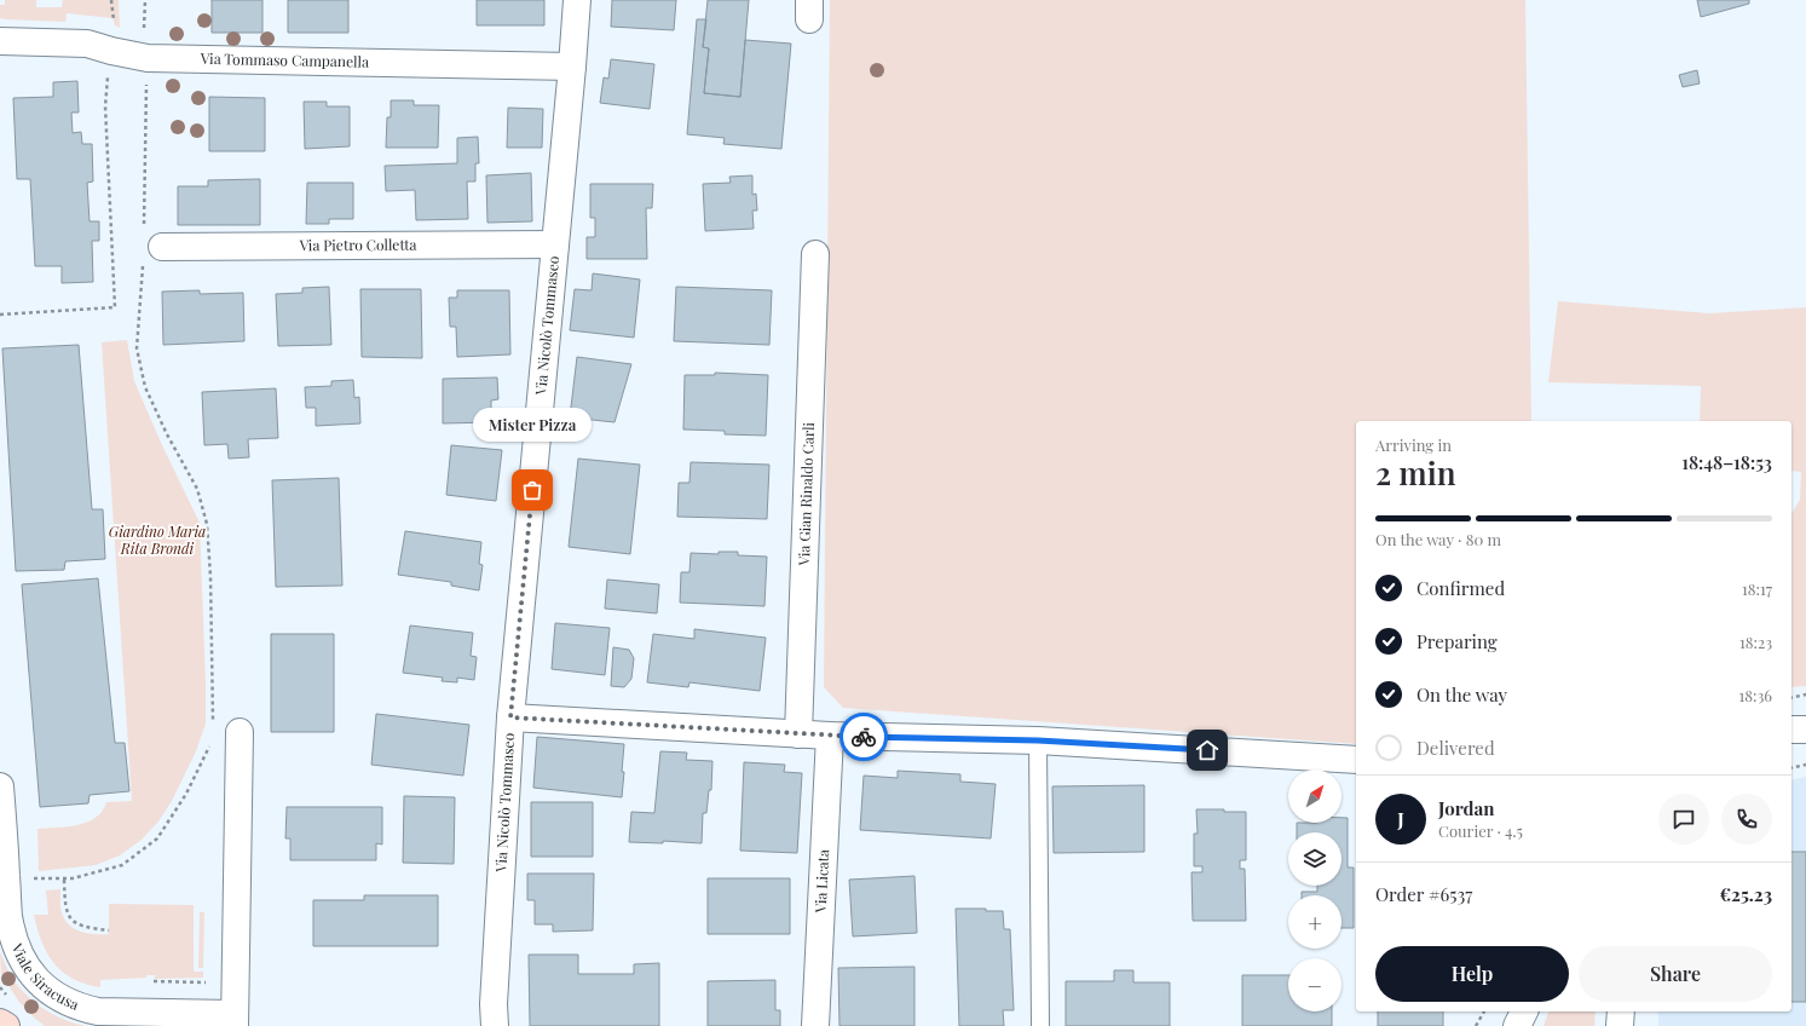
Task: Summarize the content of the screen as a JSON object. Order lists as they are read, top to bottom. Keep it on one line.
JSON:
{"streets":{"street":["Via Tommaso Campanella","Via Pietro Colletta","Via Nicolò Tommaseo","Via Gian Rinaldo Carli","Via Licata","Viale Siracusa"]},"crossings":[["Via Tommaso Campanella","Via Nicolò Tommaseo"],["Via Pietro Colletta","Via Nicolò Tommaseo"]],"parks":["Giardino Maria Rita Brondi"],"places":["Mister Pizza"],"north":"top right","page":{"bubble":"Mister Pizza","heading":["2 min","Arriving in","18:48–18:53"],"panel":["Jordan","Courier · 4.5","Order #6537","€25.23"],"bar":"On the way · 80 m","list":[["Confirmed","18:17"],["Preparing","18:23"],["On the way","18:36"],"Delivered"],"map_buttons":["+","−"],"round":"J","buttons":["Help","Share"]}}
